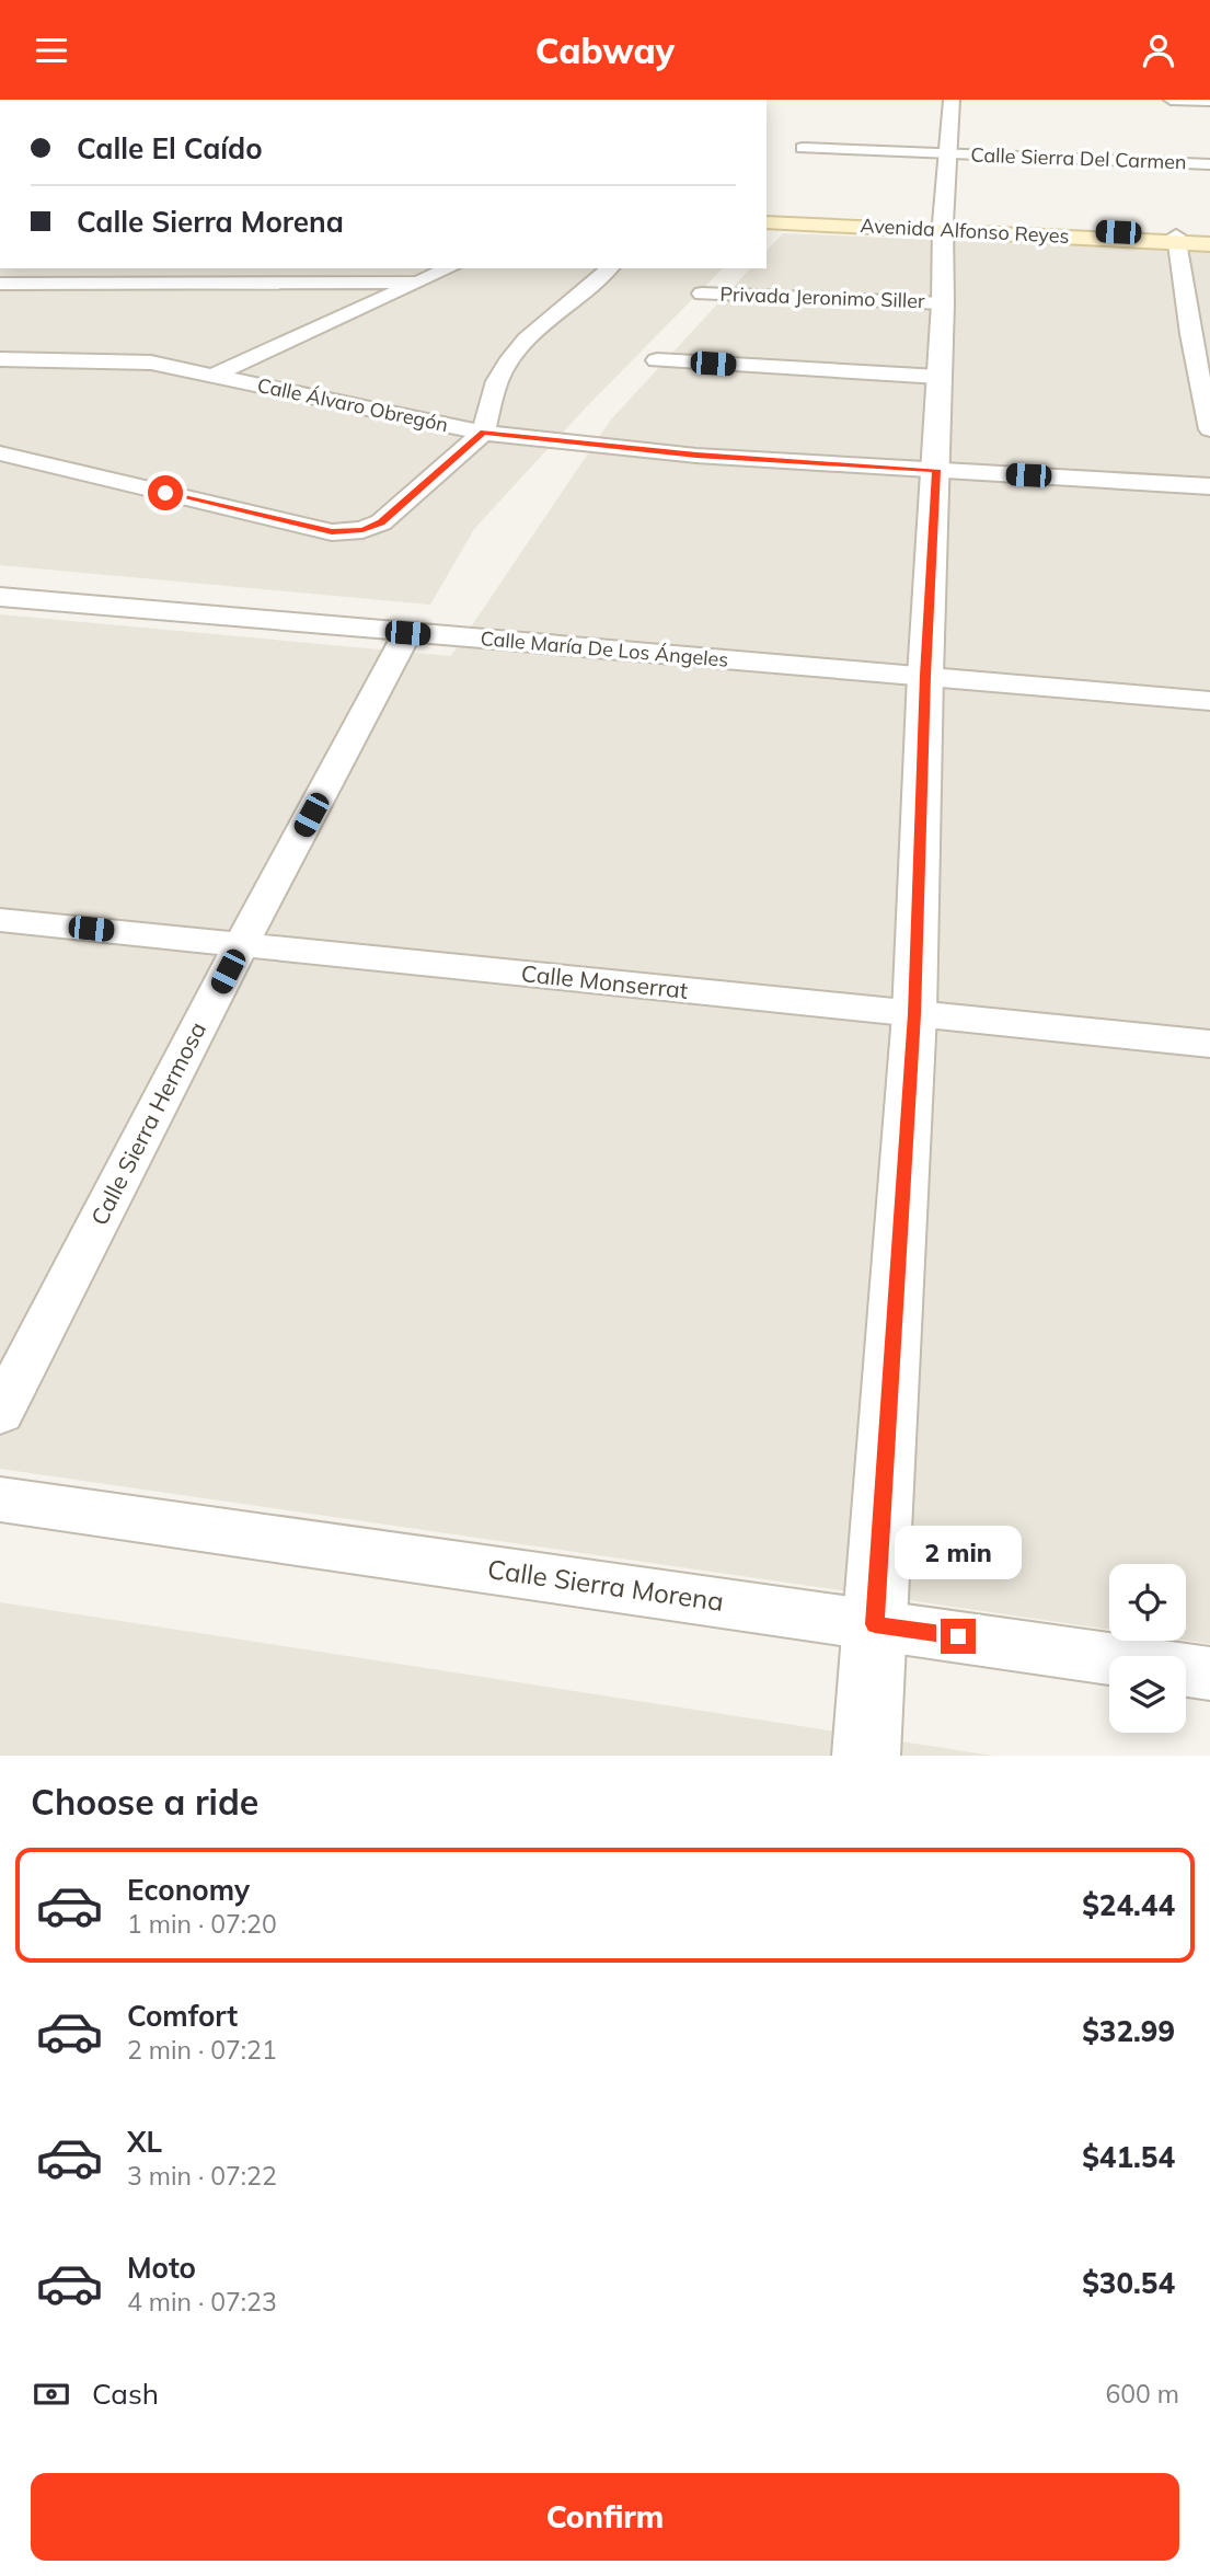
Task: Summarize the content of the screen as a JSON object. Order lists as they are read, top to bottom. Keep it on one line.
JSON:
{"streets":{"main road":["Avenida Alfonso Reyes"],"street":["Calle Sierra Del Carmen","Privada Jeronimo Siller","Calle Álvaro Obregón","Calle María De Los Ángeles","Calle Monserrat","Calle Sierra Hermosa","Calle Sierra Morena"]},"crossings":[["Calle María De Los Ángeles","Calle Sierra Hermosa"],["Calle Monserrat","Calle Sierra Hermosa"]],"page":{"header":"Cabway","banner":["Calle El Caído","Calle Sierra Morena"],"bubble":"2 min","heading":"Choose a ride","list":[{"name":"Economy","note":"1 min · 07:20","value":"$24.44"},{"name":"Comfort","note":"2 min · 07:21","value":"$32.99"},{"name":"XL","note":"3 min · 07:22","value":"$41.54"},{"name":"Moto","note":"4 min · 07:23","value":"$30.54"}],"pay":["Cash","600 m"],"buttons":"Confirm"}}
